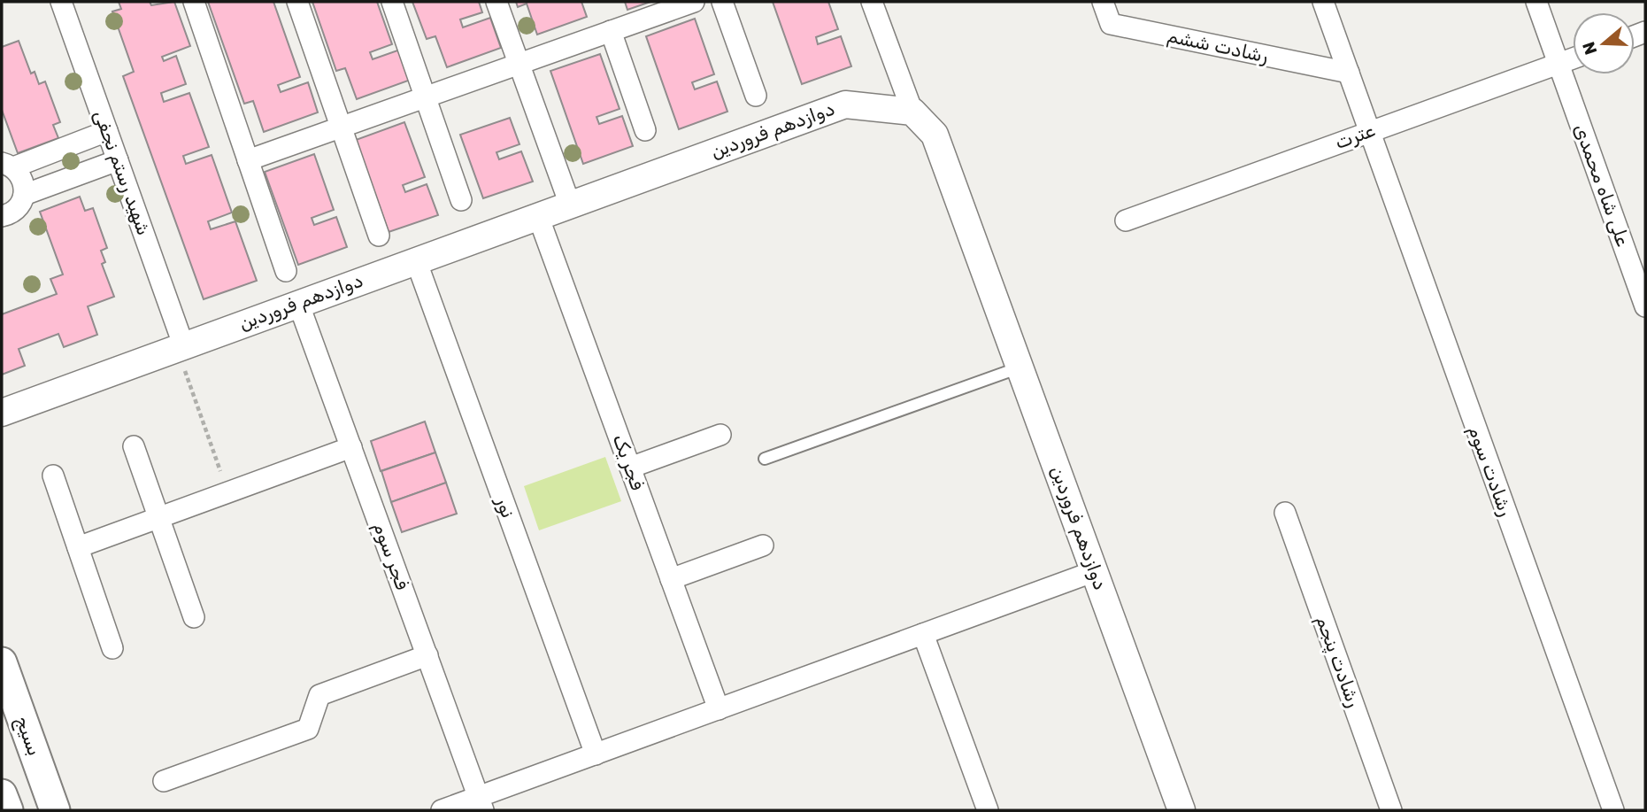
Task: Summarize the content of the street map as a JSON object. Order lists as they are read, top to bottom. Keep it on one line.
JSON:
{"streets":{"main road":["بسیج"],"street":["رشادت ششم","دوازدهم فروردین","عترت","شهید رستم نجفی","علی شاه‌ محمدی","فجر یک","رشادت سوم","نور","فجر سوم","رشادت پنجم"]},"crossings":[["رشادت ششم","رشادت سوم"],["دوازدهم فروردین","شهید رستم نجفی"],["دوازدهم فروردین","فجر یک"],["دوازدهم فروردین","نور"],["دوازدهم فروردین","فجر سوم"],["عترت","علی شاه‌ محمدی"],["عترت","رشادت سوم"]],"north":"left"}
